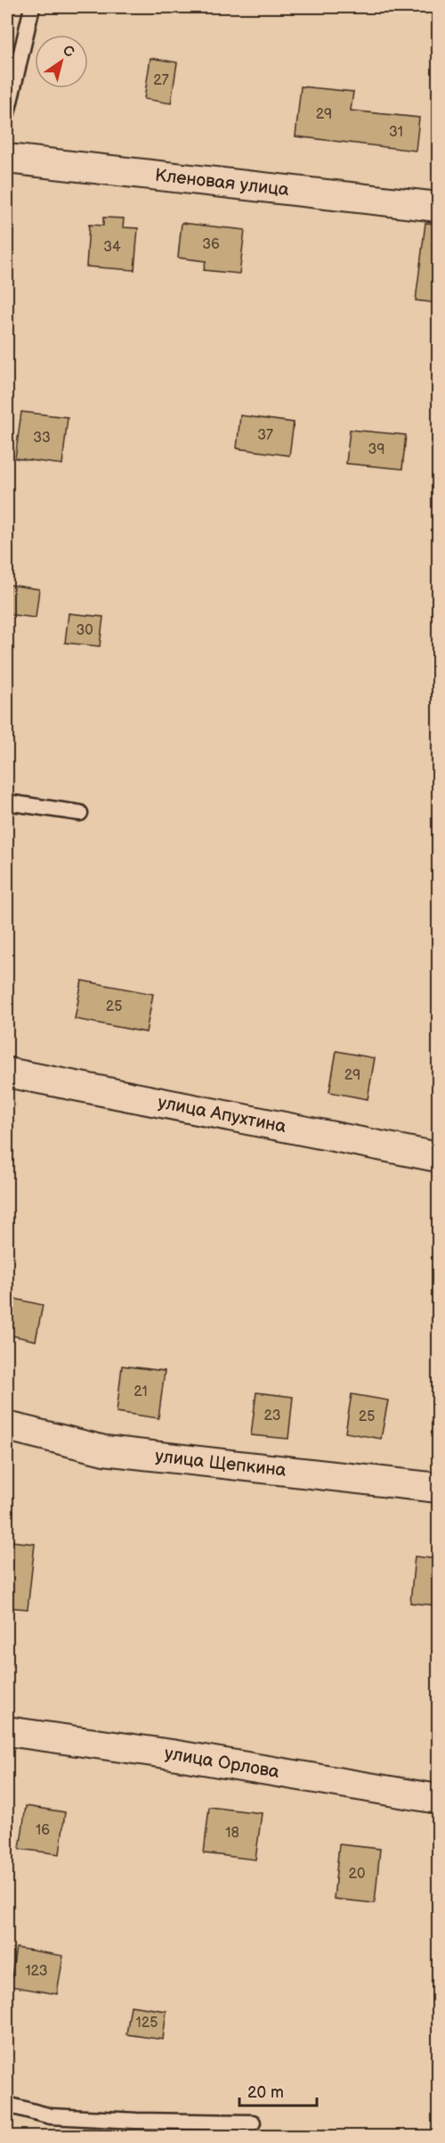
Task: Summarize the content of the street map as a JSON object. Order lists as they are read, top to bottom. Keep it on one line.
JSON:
{"streets":{"street":["Кленовая улица","улица Апухтина","улица Щепкина","улица Орлова"]},"house_numbers":["27","29","31","36","34","37","33","39","30","25","29","21","23","25","16","18","20","123","125"],"scale_bar":"20 m","north":"top right"}
